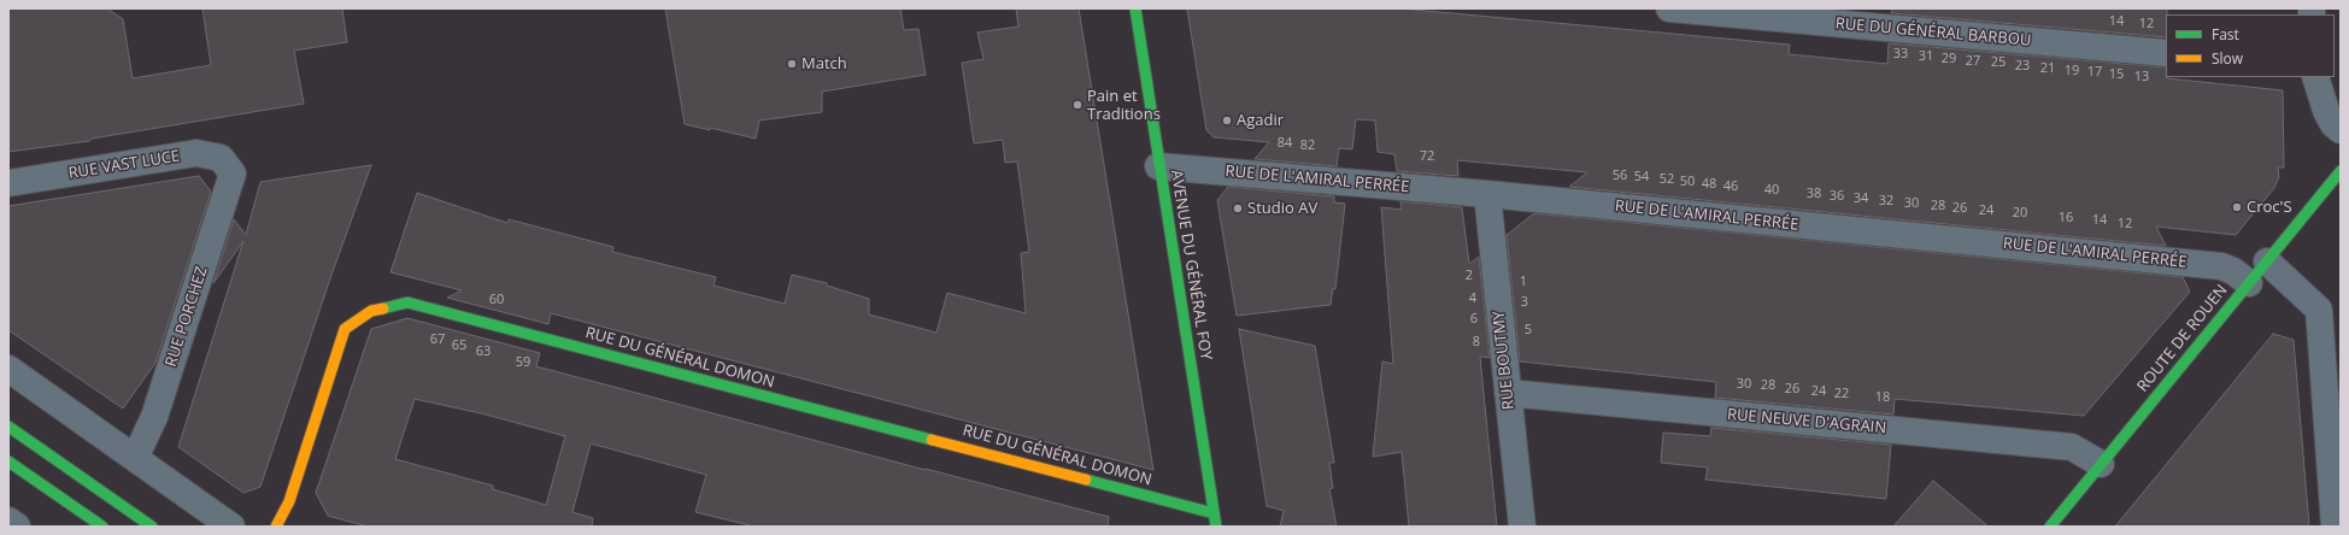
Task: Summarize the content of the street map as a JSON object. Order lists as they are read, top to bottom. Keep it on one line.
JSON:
{"streets":{"main road":["AVENUE DU GÉNÉRAL FOY","ROUTE DE ROUEN","RUE DU GÉNÉRAL DOMON"],"street":["RUE DU GÉNÉRAL BARBOU","RUE VAST LUCE","RUE DE L'AMIRAL PERRÉE","RUE PORCHEZ","RUE BOUTMY","RUE NEUVE D'AGRAIN"]},"crossings":[["RUE VAST LUCE","RUE PORCHEZ"],["RUE DE L'AMIRAL PERRÉE","AVENUE DU GÉNÉRAL FOY"],["RUE DE L'AMIRAL PERRÉE","ROUTE DE ROUEN"],["RUE DE L'AMIRAL PERRÉE","RUE BOUTMY"],["AVENUE DU GÉNÉRAL FOY","RUE DU GÉNÉRAL DOMON"],["ROUTE DE ROUEN","RUE NEUVE D'AGRAIN"],["RUE BOUTMY","RUE NEUVE D'AGRAIN"]],"places":["Match","Pain et Traditions","Agadir","Croc'S","Studio AV"],"house_numbers":["14","12","33","31","29","27","25","23","21","19","17","15","13","84","82","72","56","54","52","50","48","46","40","38","36","34","32","30","28","26","24","20","16","14","12","2","1","4","60","3","6","5","67","8","65","63","59","30","28","26","24","22","18"],"legend":["Fast","Slow"]}
